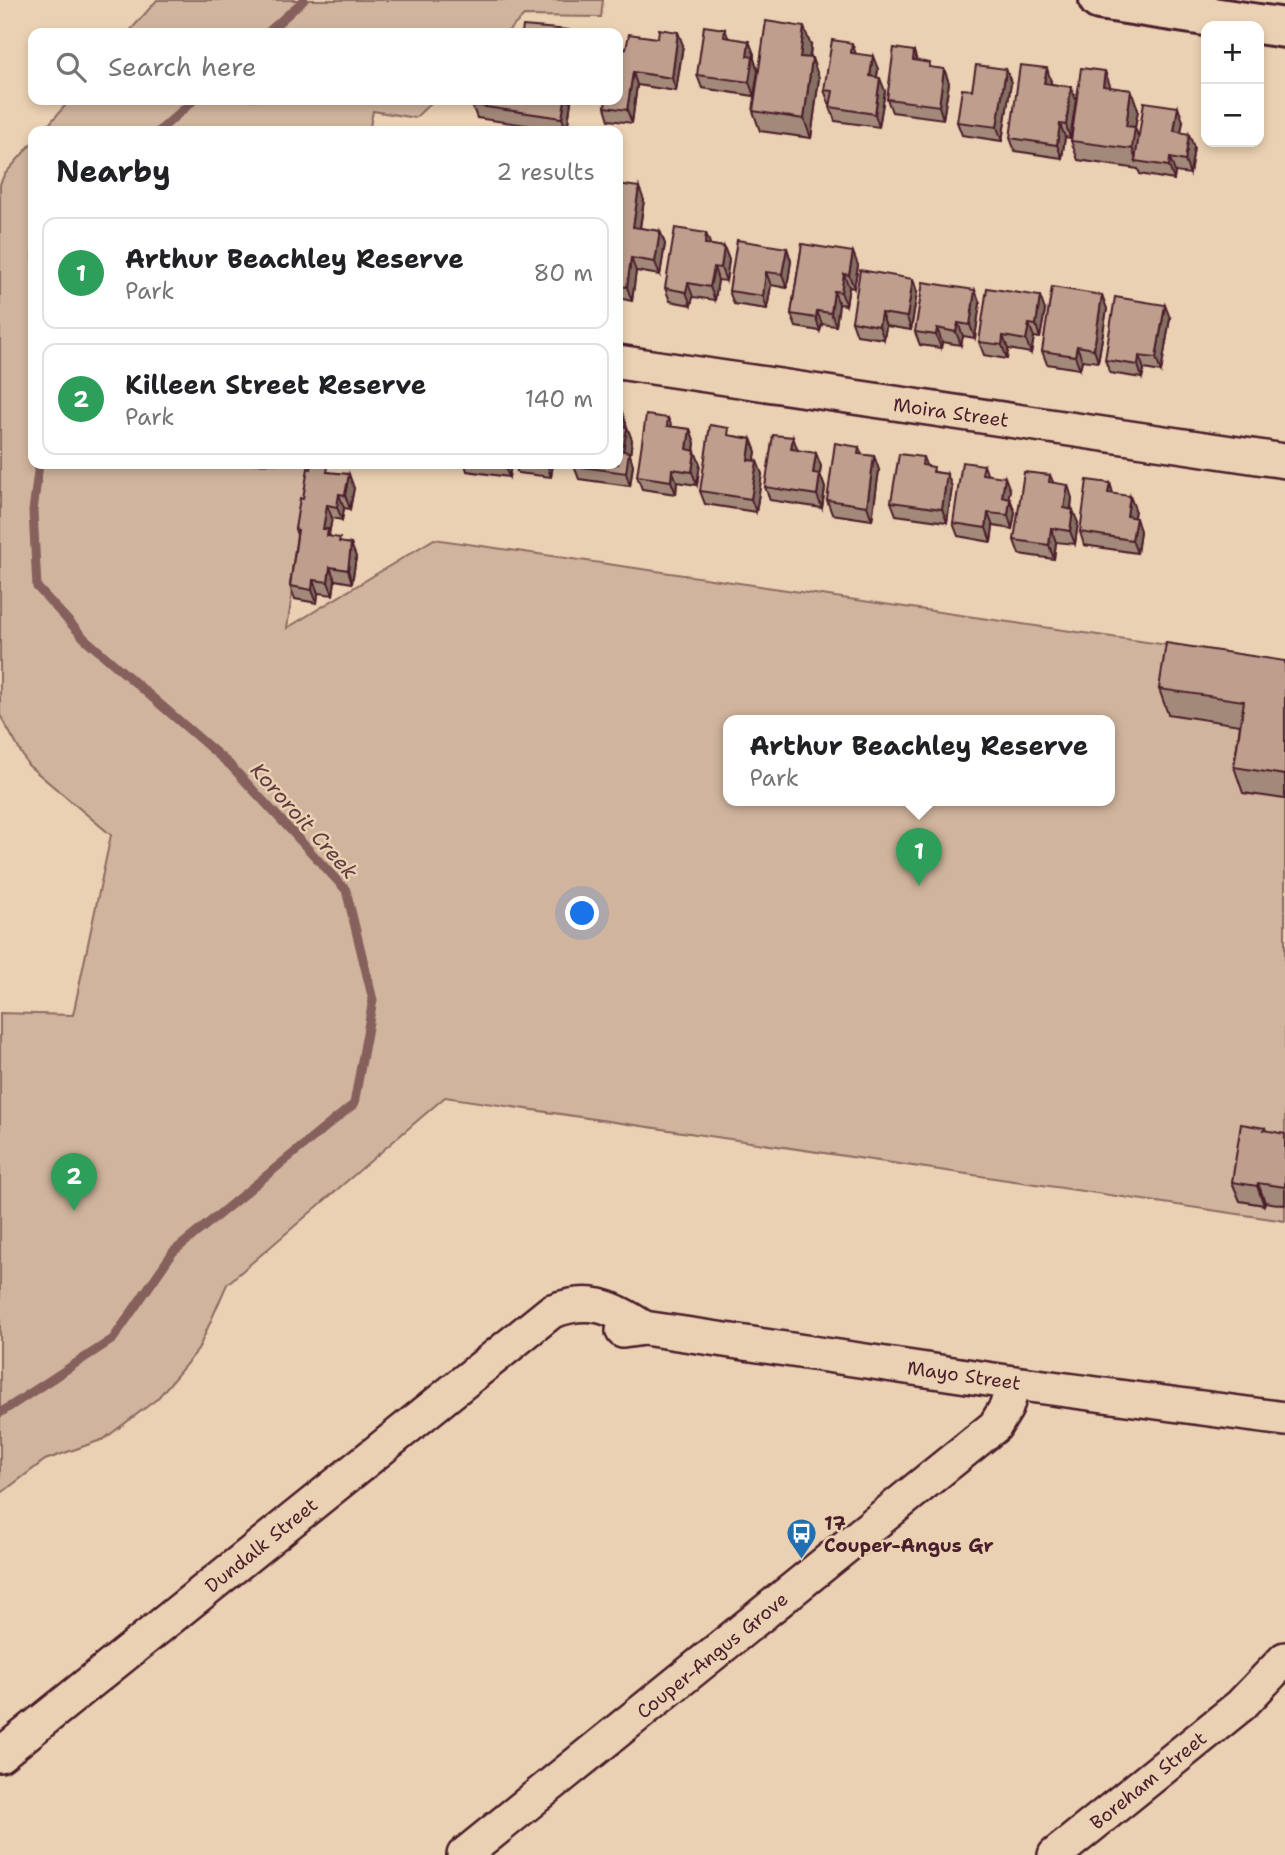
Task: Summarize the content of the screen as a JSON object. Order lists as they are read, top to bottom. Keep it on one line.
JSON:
{"streets":{"street":["Moira Street","Mayo Street","Dundalk Street","Couper-Angus Grove","Boreham Street"]},"crossings":[["Mayo Street","Dundalk Street"],["Mayo Street","Couper-Angus Grove"]],"water":["Kororoit Creek"],"places":{"bus stop":["17 Couper-Angus Gr"]},"page":{"map_buttons":["+","−"],"search":"Search here","heading":["Nearby","2 results"],"list":[{"mark":"1","name":"Arthur Beachley Reserve","note":"Park","value":"80 m"},{"mark":"2","name":"Killeen Street Reserve","note":"Park","value":"140 m"}],"popup":["Arthur Beachley Reserve","Park"],"pins":["1","2"]}}
